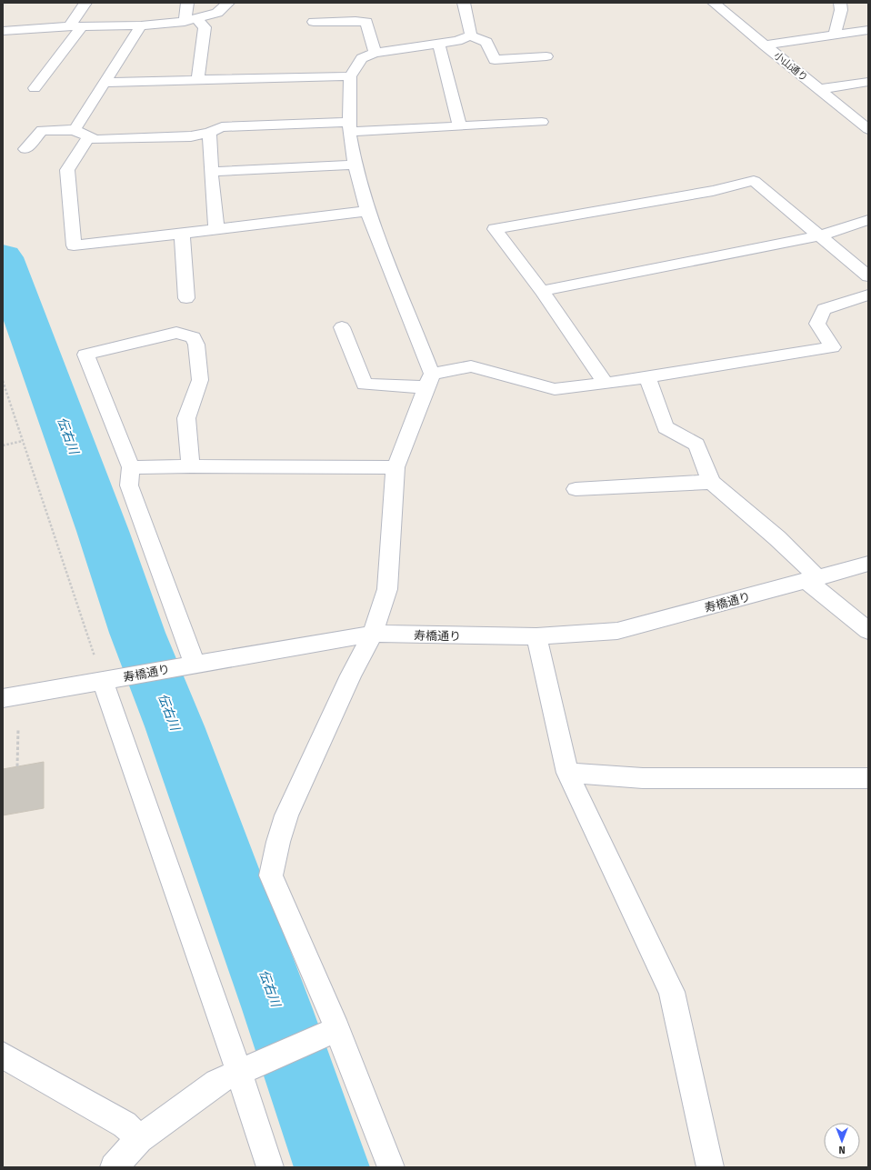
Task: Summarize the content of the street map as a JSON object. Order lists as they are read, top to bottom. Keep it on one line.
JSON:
{"streets":{"street":["小山通り","寿橋通り"]},"water":["伝右川"],"north":"bottom"}
